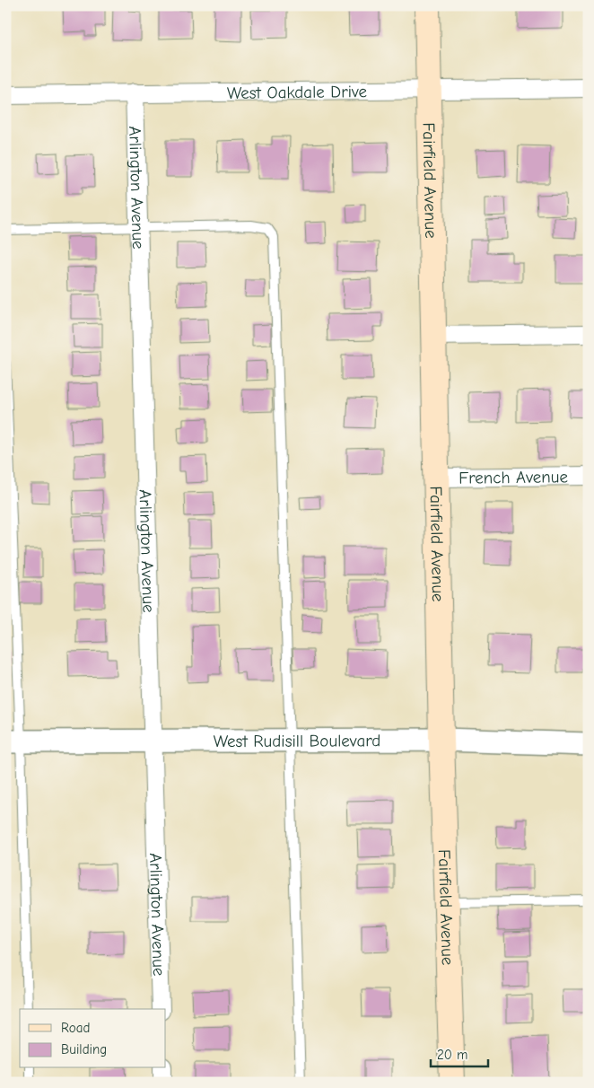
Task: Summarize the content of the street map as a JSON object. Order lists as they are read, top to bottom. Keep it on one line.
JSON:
{"streets":{"main road":["Fairfield Avenue"],"street":["West Oakdale Drive","Arlington Avenue","French Avenue","West Rudisill Boulevard"]},"crossings":[["West Oakdale Drive","Fairfield Avenue"],["West Oakdale Drive","Arlington Avenue"],["Fairfield Avenue","French Avenue"],["Fairfield Avenue","West Rudisill Boulevard"],["Arlington Avenue","West Rudisill Boulevard"]],"legend":["Road","Building"],"scale_bar":"20 m"}
